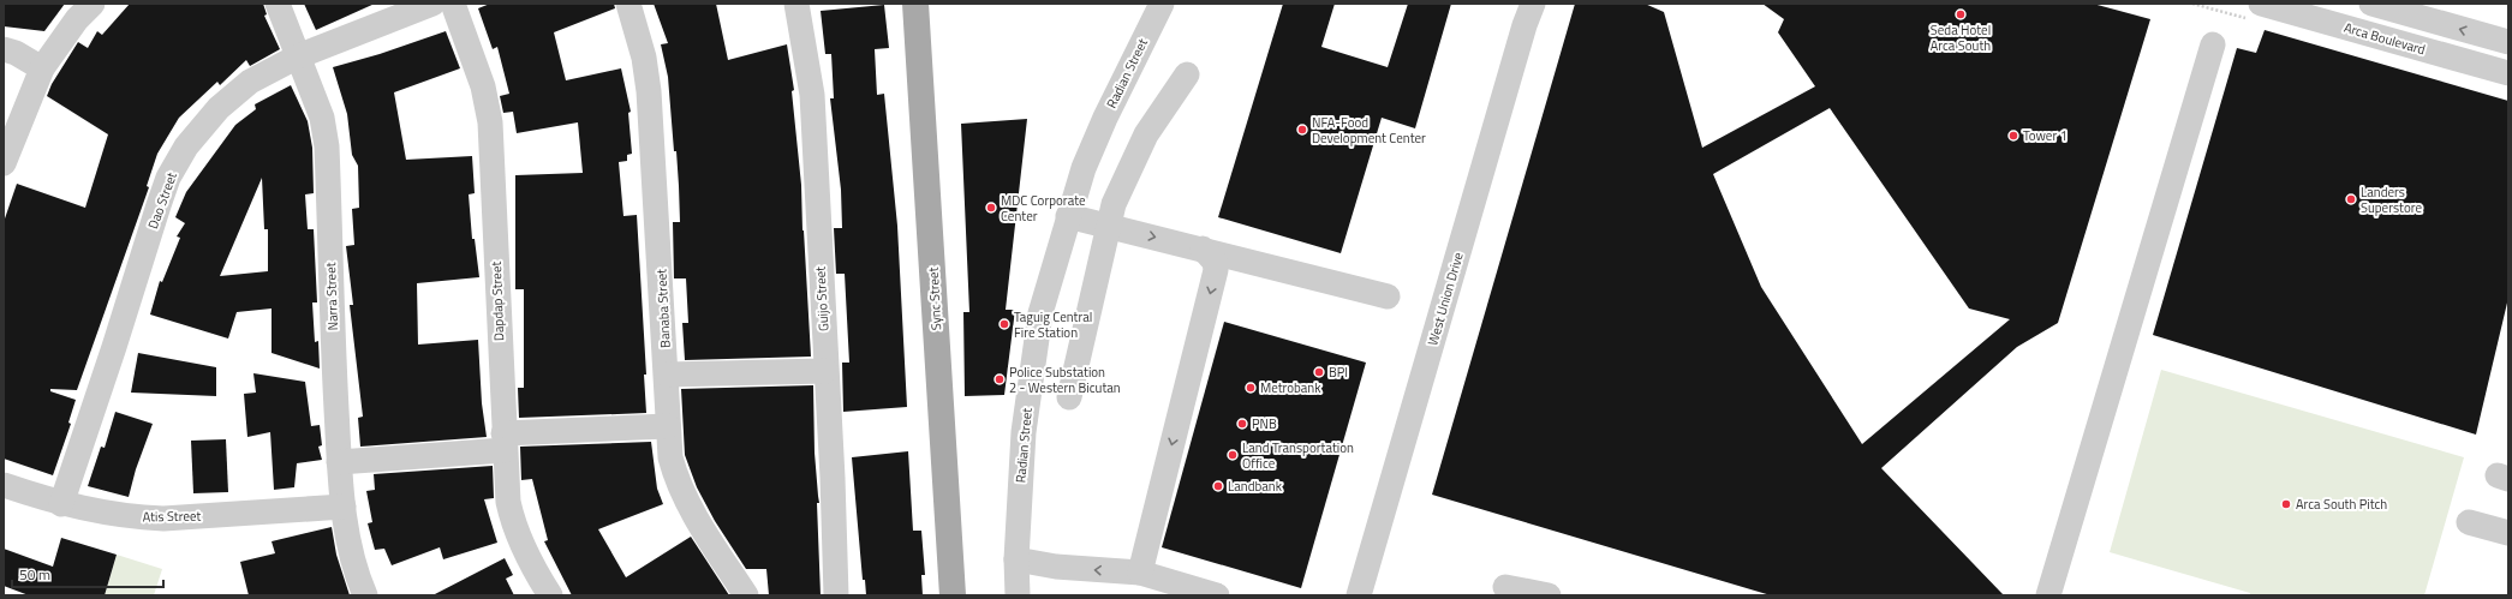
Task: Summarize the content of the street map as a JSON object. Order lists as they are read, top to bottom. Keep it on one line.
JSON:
{"streets":{"main road":["Sync Street"],"street":["Arca Boulevard","Radian Street","Dao Street","Narra Street","Guijo Street","West Union Drive","Dapdap Street","Banaba Street","Atis Street"]},"crossings":[["Dao Street","Narra Street"],["Dao Street","Atis Street"],["Narra Street","Atis Street"]],"places":["Seda Hotel Arca South","NFA-Food Development Center","Tower 1","Landers Superstore","MDC Corporate Center","Taguig Central Fire Station","BPI","Police Substation 2 - Western Bicutan","Metrobank","PNB","Land Transportation Office","Landbank","Arca South Pitch"],"scale_bar":"50 m"}
